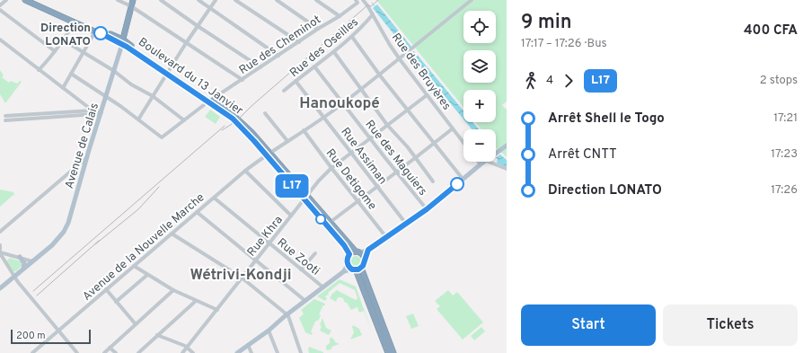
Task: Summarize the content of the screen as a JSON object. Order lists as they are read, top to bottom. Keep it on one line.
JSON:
{"streets":{"highway":["Boulevard du 13 Janvier","Avenue de Calais"],"street":["Rue des Cheminot","Rue des Oseilles","Rue des Bruyères","Rue Assiman","Rue des Maguiers","Rue Detigome","Rue Khra","Avenue de la Nouvelle Marche","Rue Zooti"]},"crossings":[["Rue des Cheminot","Boulevard du 13 Janvier"],["Rue des Oseilles","Rue des Bruyères"],["Rue des Oseilles","Rue Assiman"],["Rue des Oseilles","Rue des Maguiers"],["Rue des Bruyères","Rue Khra"],["Rue des Bruyères","Avenue de la Nouvelle Marche"],["Boulevard du 13 Janvier","Avenue de Calais"],["Boulevard du 13 Janvier","Rue Khra"],["Boulevard du 13 Janvier","Avenue de la Nouvelle Marche"],["Rue Assiman","Rue Khra"],["Rue Assiman","Avenue de la Nouvelle Marche"],["Rue des Maguiers","Rue Khra"],["Rue des Maguiers","Avenue de la Nouvelle Marche"],["Rue Detigome","Rue Khra"],["Rue Detigome","Avenue de la Nouvelle Marche"],["Rue Khra","Rue Zooti"],["Avenue de la Nouvelle Marche","Rue Zooti"]],"districts":["Hanoukopé","Wétrivi-Kondji"],"places":["Direction LONATO"],"lines":["bus line L17"],"scale_bar":"200 m","page":{"on_map":"L17","heading":["9 min","17:17 – 17:26 · Bus","400 CFA"],"map_buttons":["+","−"],"legs":["4","L17","2 stops"],"list":[{"name":"Arrêt Shell le Togo","value":"17:21"},{"name":"Arrêt CNTT","value":"17:23"},{"name":"Direction LONATO","value":"17:26"}],"buttons":["Start","Tickets"],"scale":"200 m"}}
